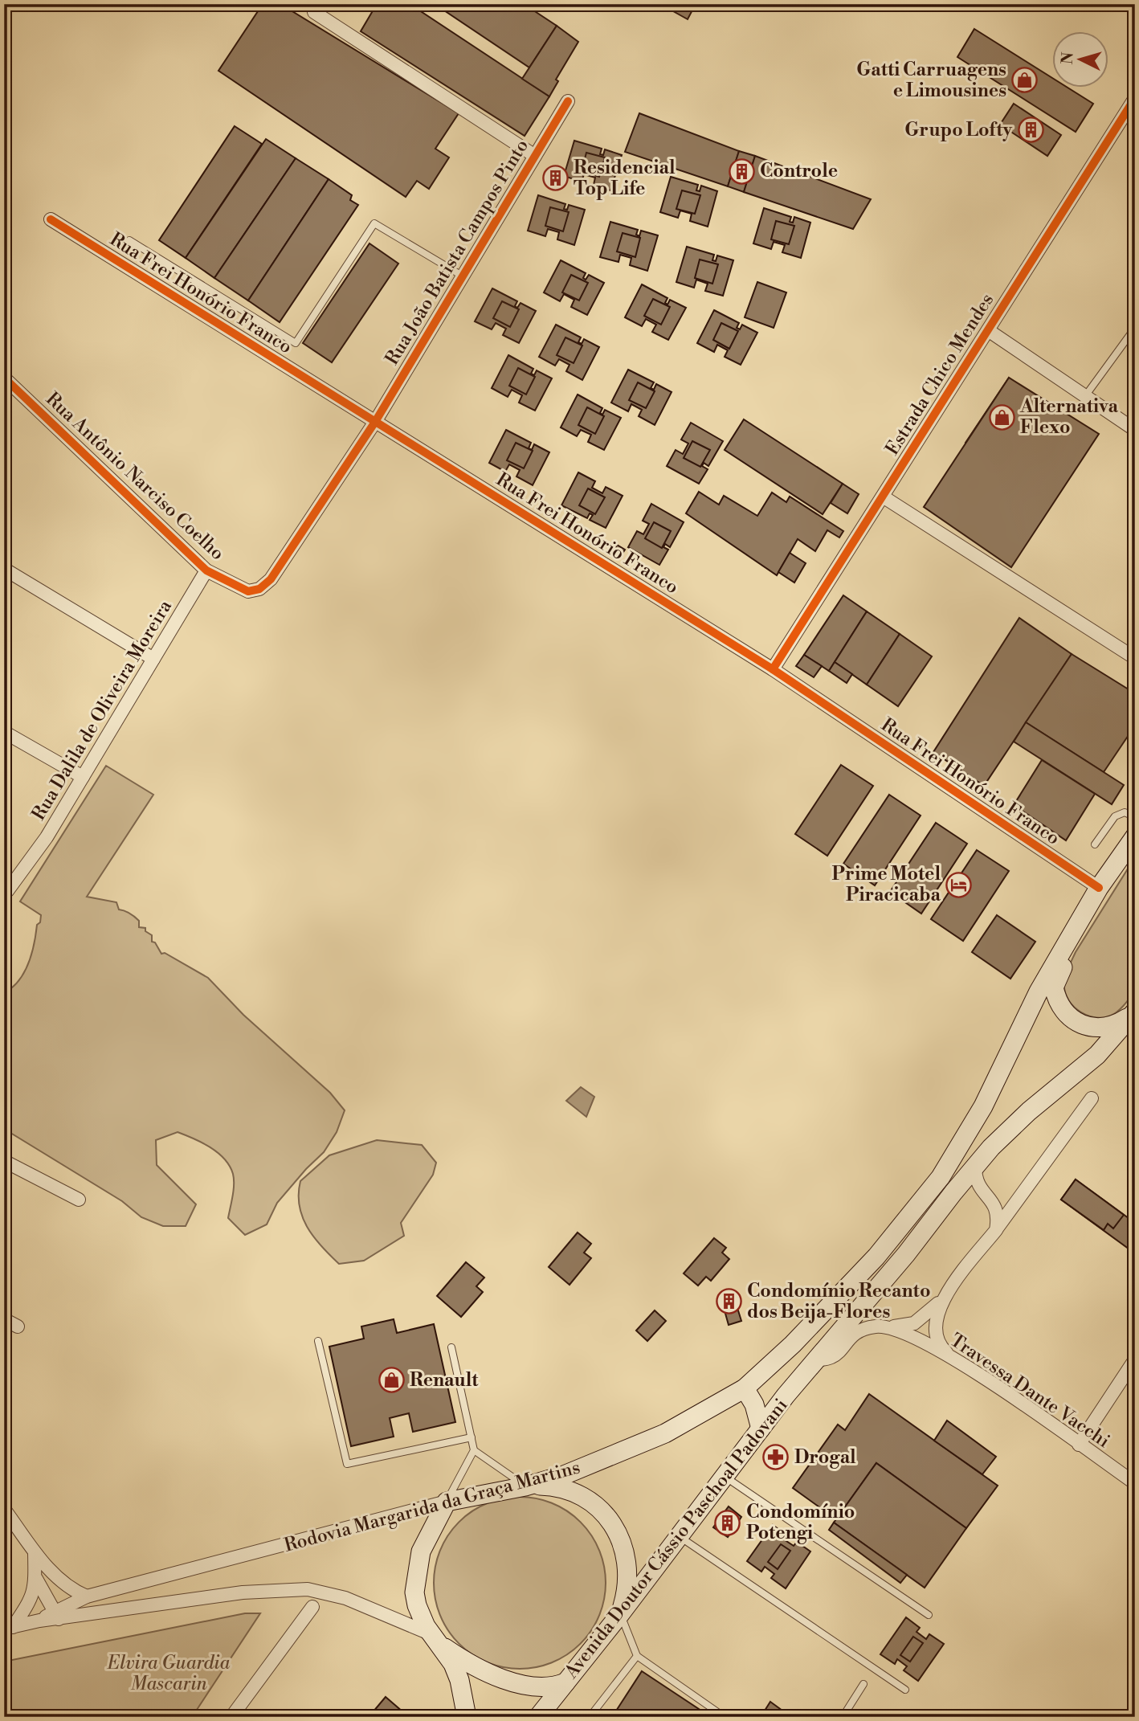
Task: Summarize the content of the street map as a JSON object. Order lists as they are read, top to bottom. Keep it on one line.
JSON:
{"streets":{"main road":["Rodovia Margarida da Graça Martins","Avenida Doutor Cássio Paschoal Padovani"],"street":["Rua João Batista Campos Pinto","Rua Frei Honório Franco","Estrada Chico Mendes","Rua Antônio Narciso Coelho","Rua Dalila de Oliveira Moreira","Travessa Dante Vacchi"]},"crossings":[["Rua João Batista Campos Pinto","Rua Frei Honório Franco"],["Rua João Batista Campos Pinto","Rua Antônio Narciso Coelho"],["Rua Frei Honório Franco","Estrada Chico Mendes"],["Rua Frei Honório Franco","Rodovia Margarida da Graça Martins"],["Rua Antônio Narciso Coelho","Rua Dalila de Oliveira Moreira"]],"parks":["Elvira Guardia Mascarin"],"places":{"shop":["Gatti Carruagens e Limousines","Alternativa Flexo","Renault"],"building":["Grupo Lofty","Controle","Residencial Top Life","Condomínio Recanto dos Beija-Flores","Condomínio Potengi"],"hotel":["Prime Motel Piracicaba"],"pharmacy":["Drogal"]},"north":"left"}
